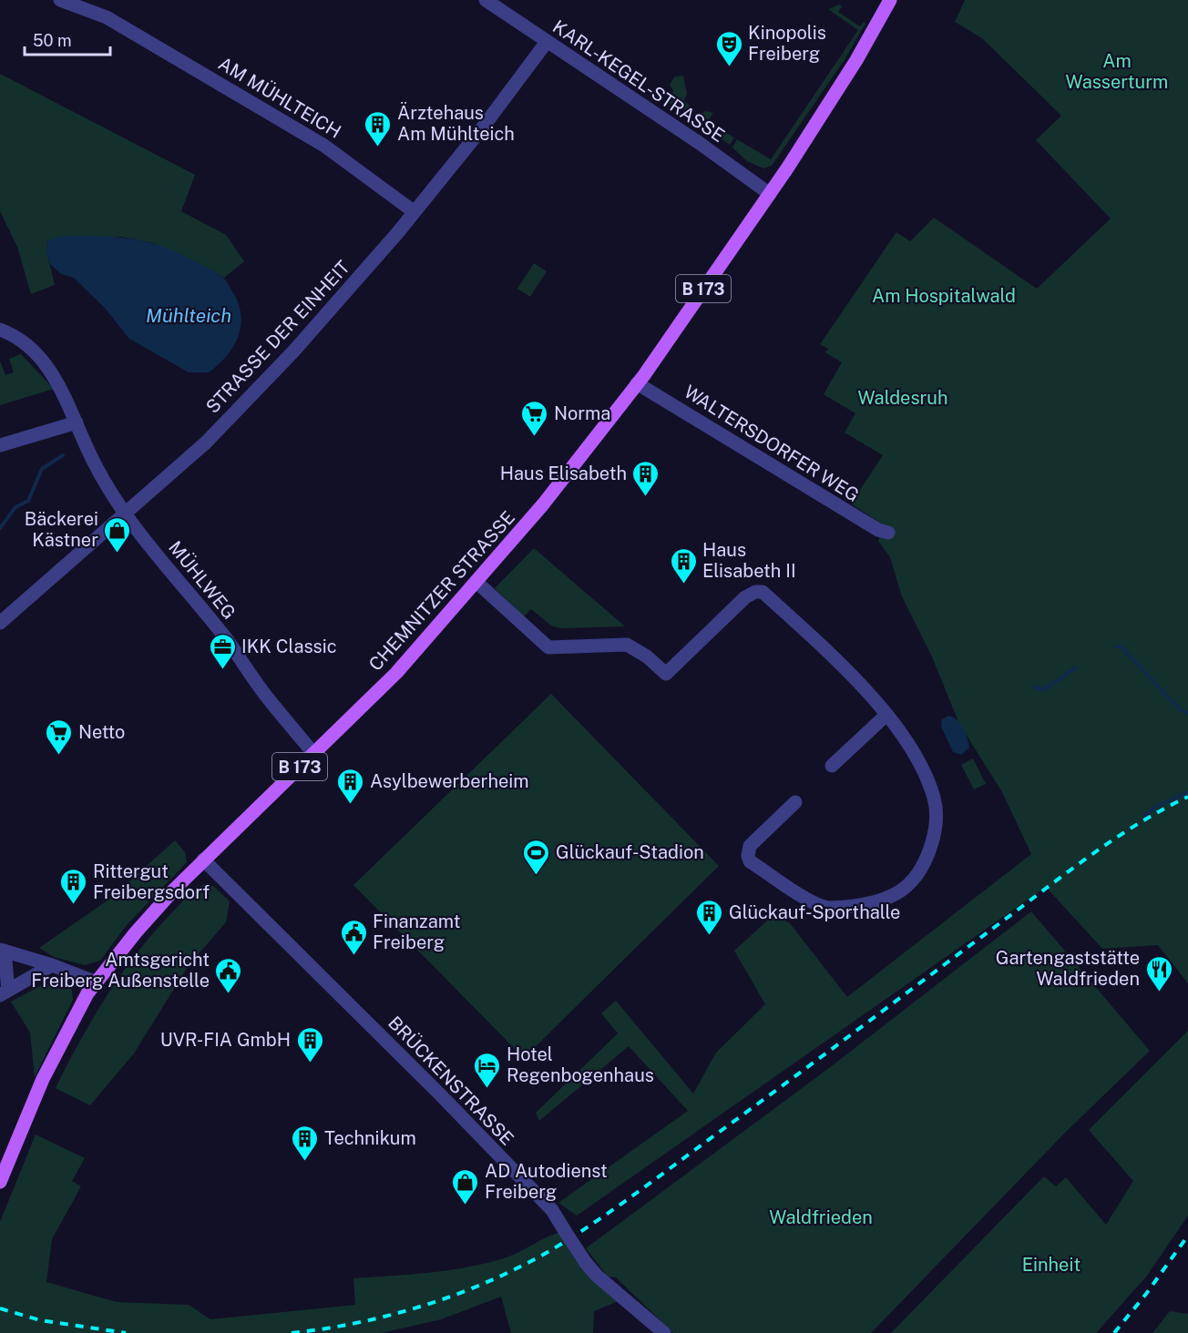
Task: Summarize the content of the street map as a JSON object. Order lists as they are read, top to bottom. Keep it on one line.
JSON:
{"streets":{"main road":["B 173","CHEMNITZER STRASSE"],"street":["KARL-KEGEL-STRASSE","AM MÜHLTEICH","STRASSE DER EINHEIT","WALTERSDORFER WEG","MÜHLWEG","BRÜCKENSTRASSE"]},"crossings":[["KARL-KEGEL-STRASSE","STRASSE DER EINHEIT"],["KARL-KEGEL-STRASSE","CHEMNITZER STRASSE"],["AM MÜHLTEICH","STRASSE DER EINHEIT"],["STRASSE DER EINHEIT","MÜHLWEG"],["WALTERSDORFER WEG","CHEMNITZER STRASSE"],["MÜHLWEG","CHEMNITZER STRASSE"],["CHEMNITZER STRASSE","BRÜCKENSTRASSE"]],"water":["Mühlteich"],"parks":["Am Wasserturm","Am Hospitalwald","Waldesruh","Waldfrieden","Einheit"],"places":{"theatre":["Kinopolis Freiberg"],"building":["Ärztehaus Am Mühlteich","Haus Elisabeth","Haus Elisabeth II","Asylbewerberheim","Rittergut Freibergsdorf","Glückauf-Sporthalle","UVR-FIA GmbH","Technikum"],"supermarket":["Norma","Netto"],"shop":["Bäckerei Kästner","AD Autodienst Freiberg"],"office":["IKK Classic"],"sports":["Glückauf-Stadion"],"public building":["Finanzamt Freiberg","Amtsgericht Freiberg Außenstelle"],"restaurant":["Gartengaststätte Waldfrieden"],"hotel":["Hotel Regenbogenhaus"]},"scale_bar":"50 m"}
